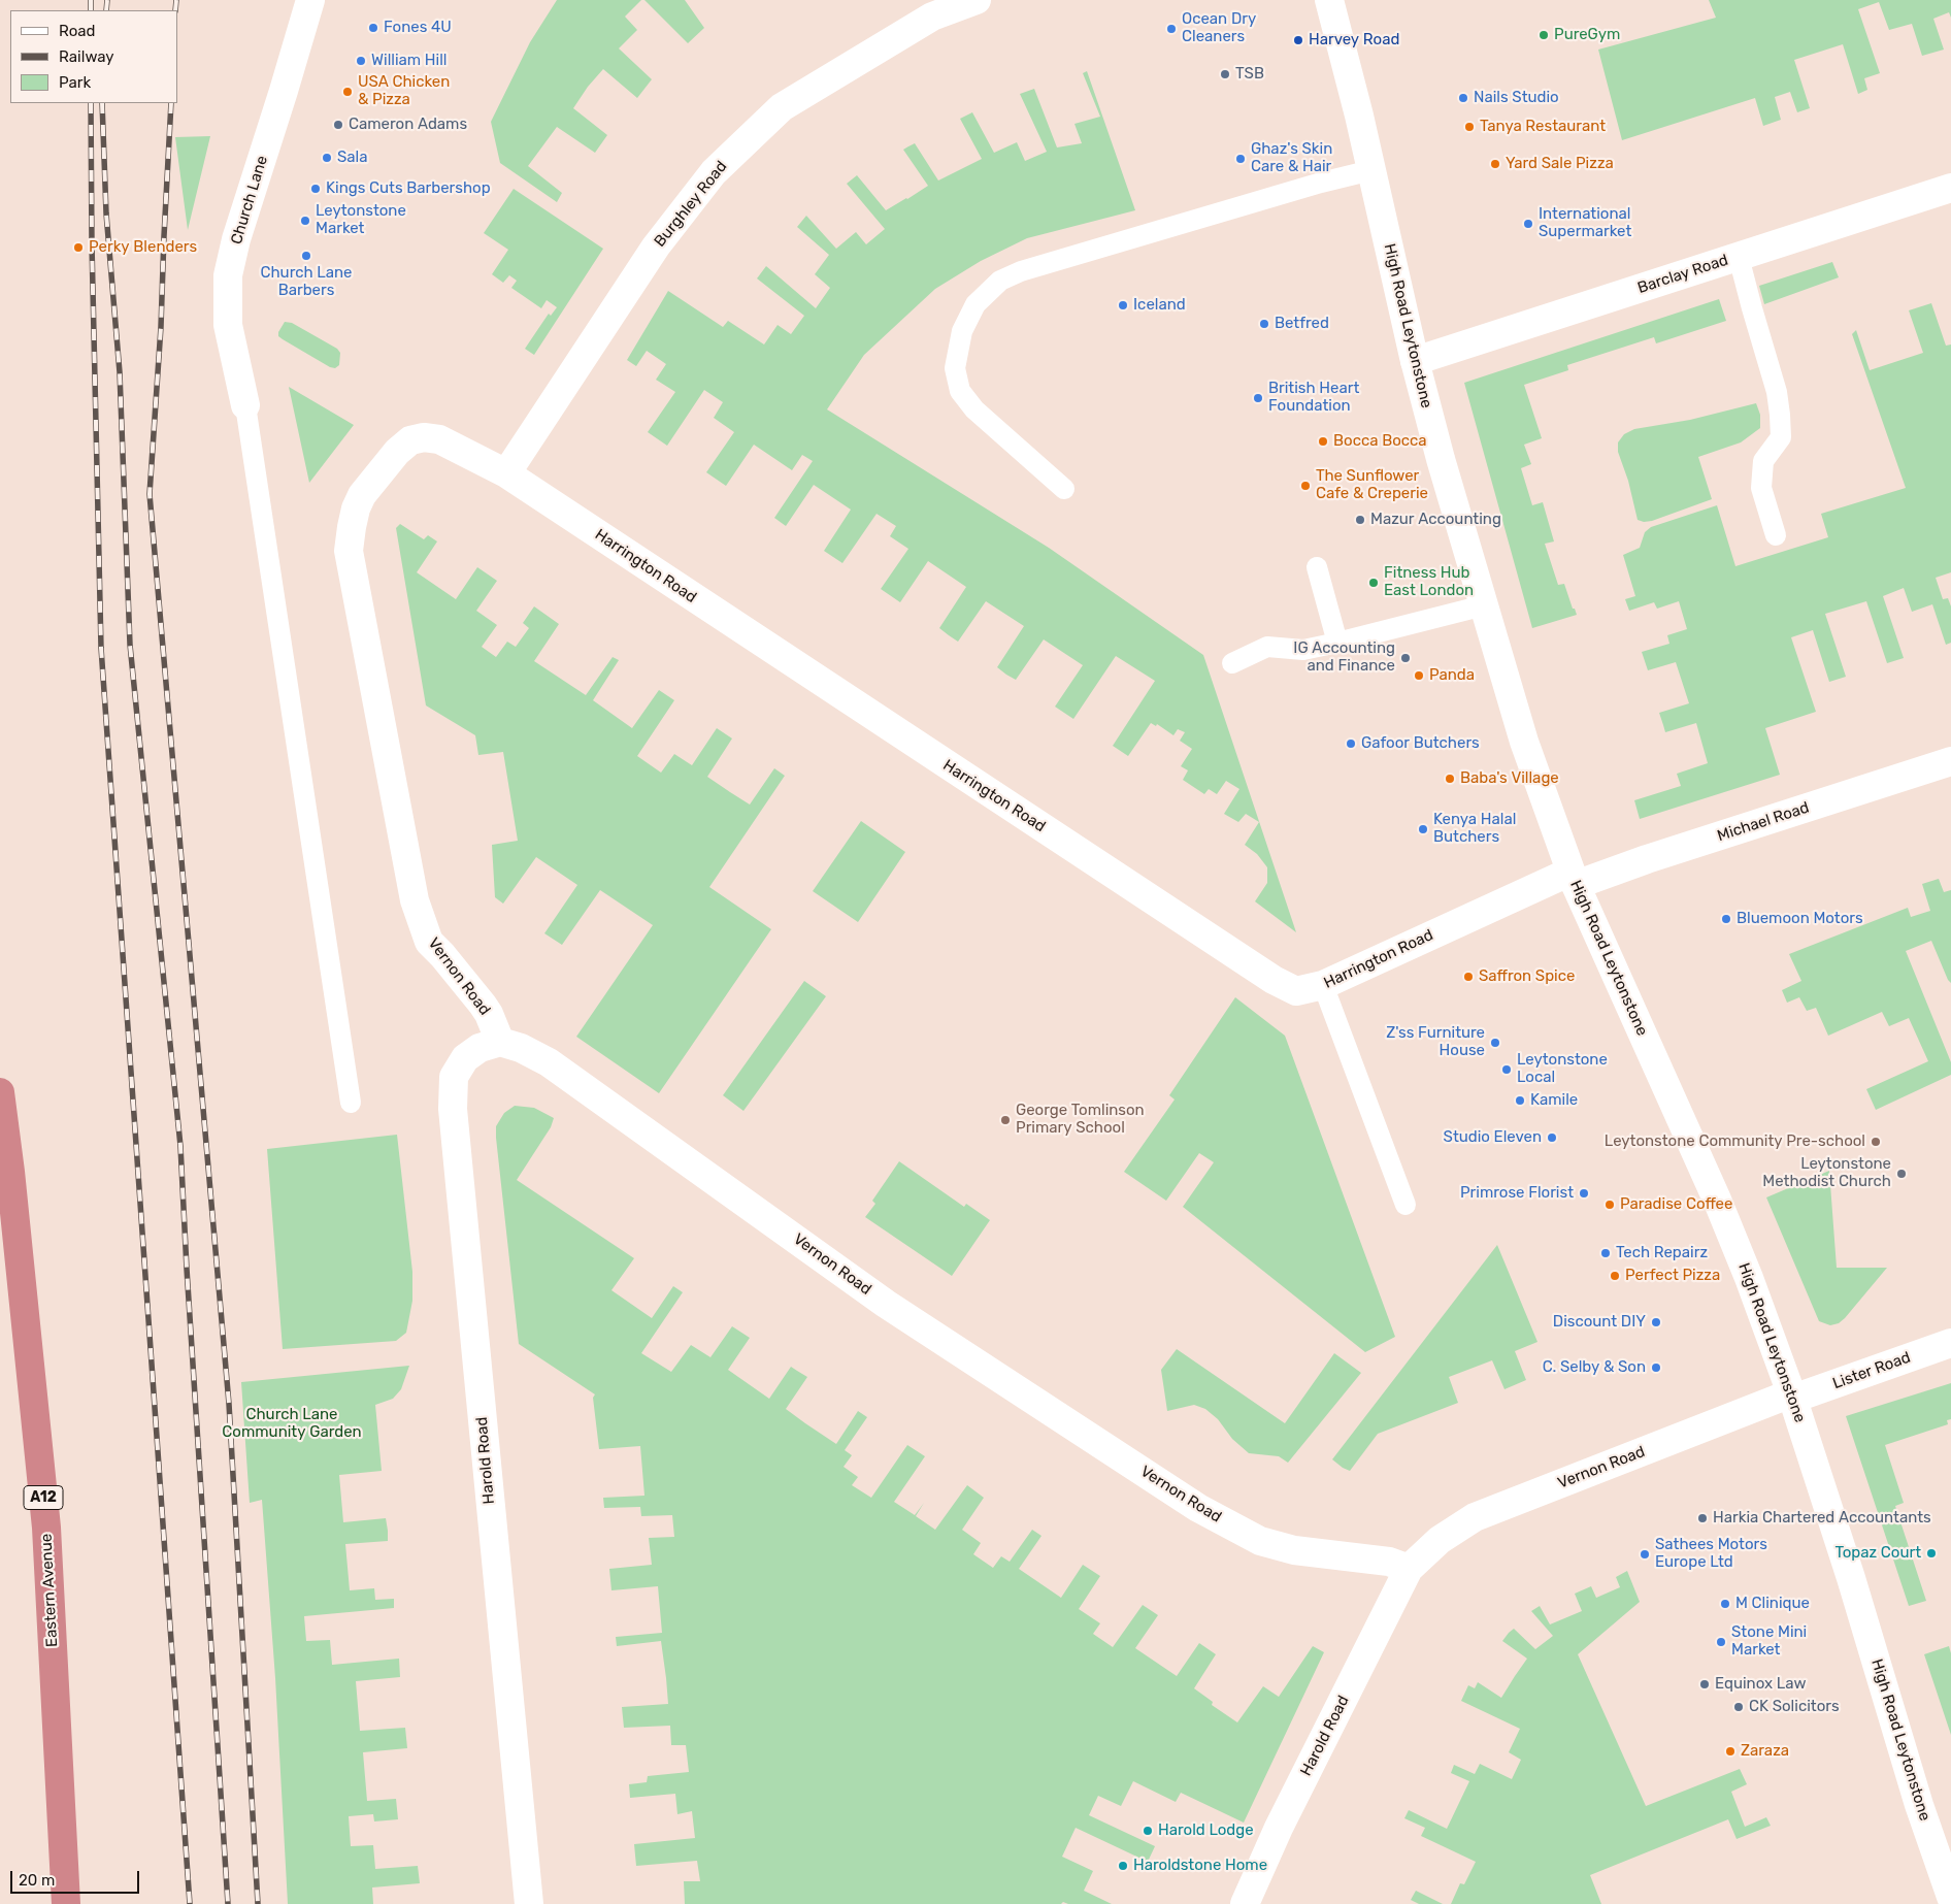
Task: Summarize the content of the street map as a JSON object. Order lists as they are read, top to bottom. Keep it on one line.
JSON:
{"streets":{"highway":["A12","Eastern Avenue"],"street":["Church Lane","Burghley Road","Barclay Road","High Road Leytonstone","Harrington Road","Michael Road","Vernon Road","Lister Road","Harold Road"]},"crossings":[["Burghley Road","Harrington Road"],["Barclay Road","High Road Leytonstone"],["High Road Leytonstone","Harrington Road"],["High Road Leytonstone","Michael Road"],["High Road Leytonstone","Vernon Road"],["High Road Leytonstone","Lister Road"],["Harrington Road","Michael Road"],["Harrington Road","Vernon Road"],["Vernon Road","Lister Road"],["Vernon Road","Harold Road"]],"parks":["Church Lane Community Garden"],"places":["Fones 4U","Ocean Dry Cleaners","PureGym","Harvey Road","William Hill","TSB","USA Chicken & Pizza","Nails Studio","Cameron Adams","Tanya Restaurant","Sala","Ghaz's Skin Care & Hair","Yard Sale Pizza","Kings Cuts Barbershop","Leytonstone Market","International Supermarket","Perky Blenders","Church Lane Barbers","Iceland","Betfred","British Heart Foundation","Bocca Bocca","The Sunflower Cafe & Creperie","Mazur Accounting","Fitness Hub East London","IG Accounting and Finance","Panda","Gafoor Butchers","Baba's Village","Kenya Halal Butchers","Bluemoon Motors","Saffron Spice","Z'ss Furniture House","Leytonstone Local","Kamile","George Tomlinson Primary School","Studio Eleven","Leytonstone Community Pre-school","Leytonstone Methodist Church","Primrose Florist","Paradise Coffee","Tech Repairz","Perfect Pizza","Discount DIY","C. Selby & Son","Harkia Chartered Accountants","Topaz Court","Sathees Motors Europe Ltd","M Clinique","Stone Mini Market","Equinox Law","CK Solicitors","Zaraza","Harold Lodge","Haroldstone Home"],"legend":["Road","Railway","Park"],"scale_bar":"20 m"}
